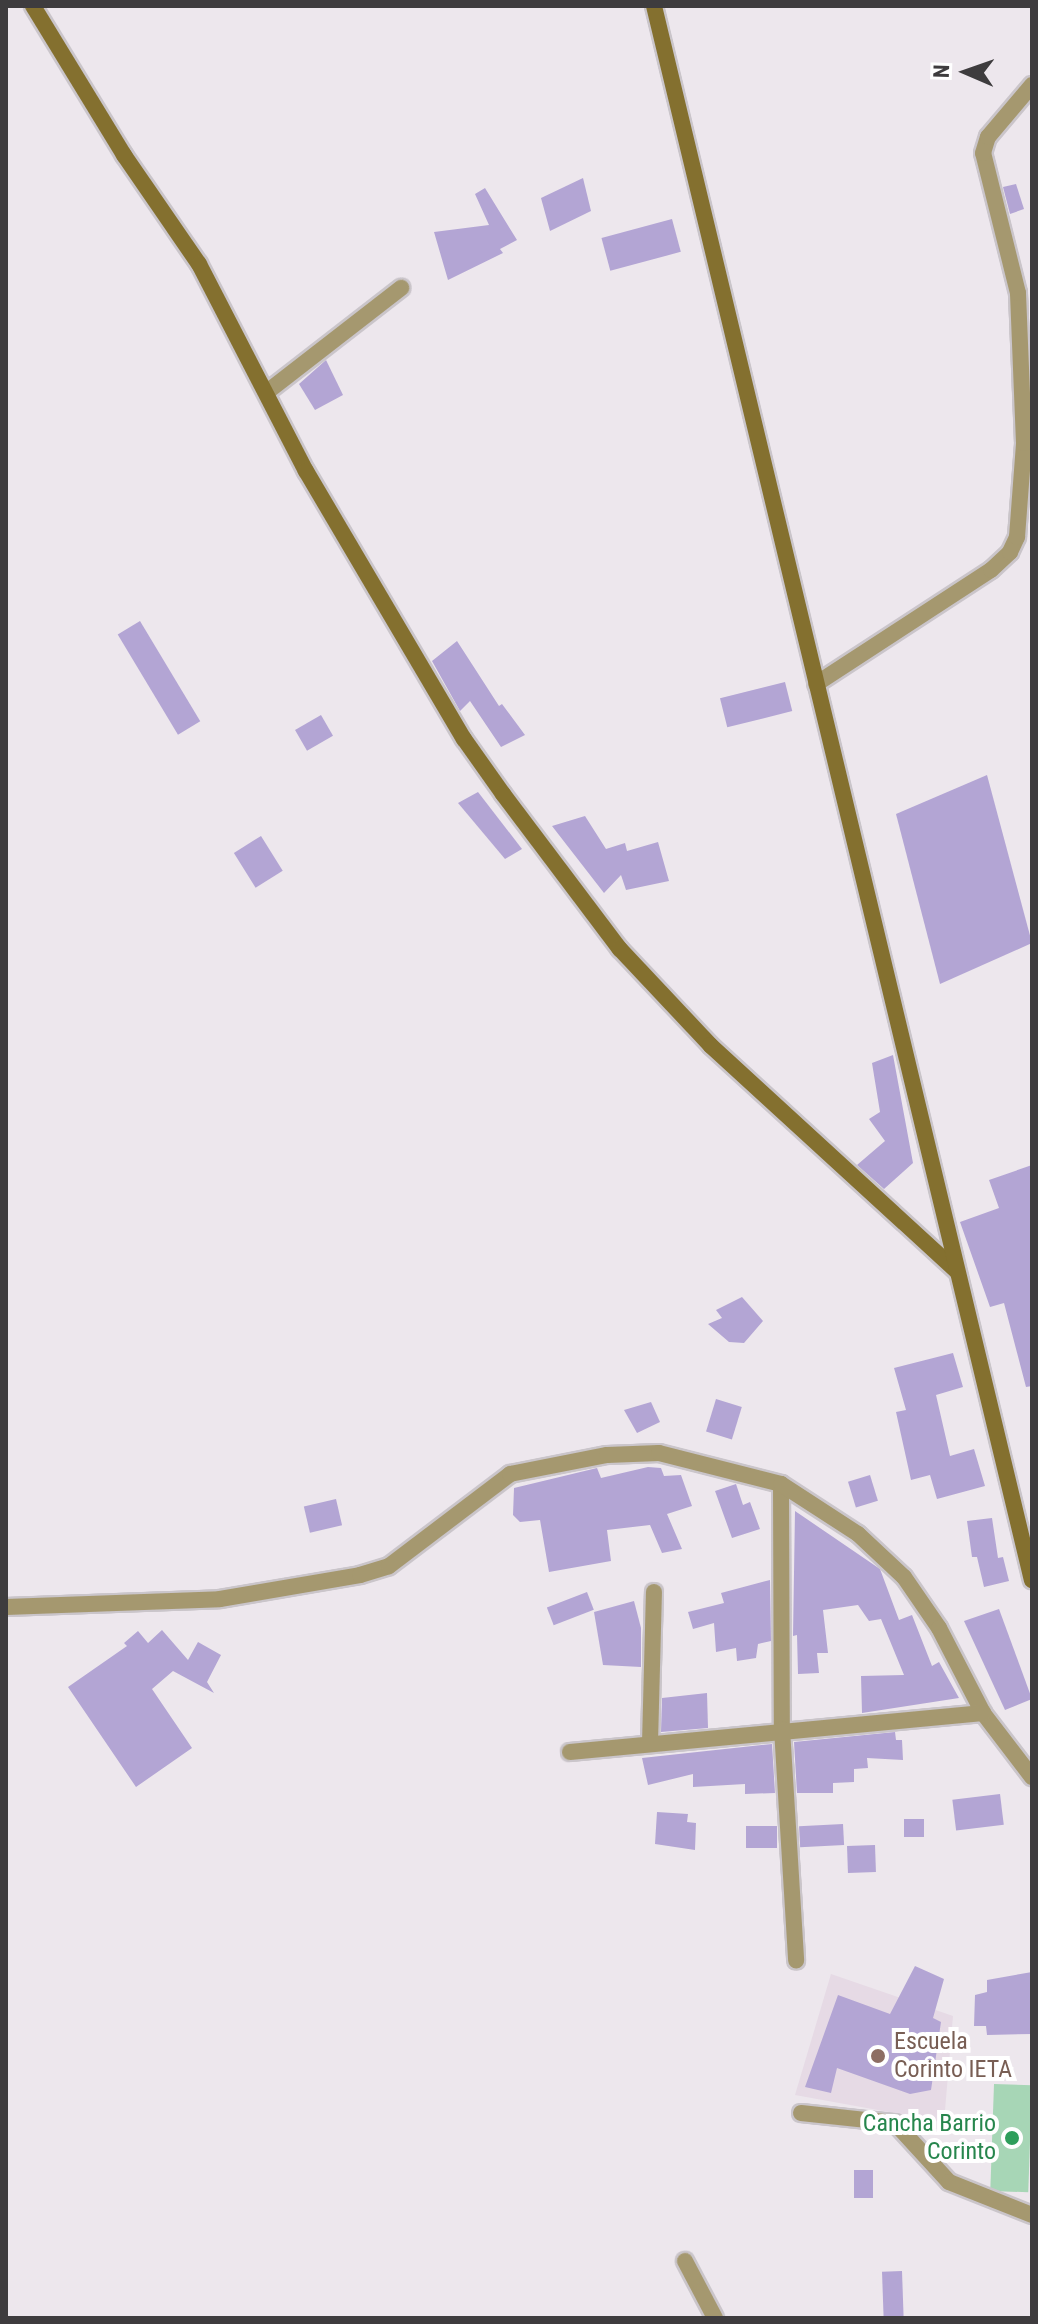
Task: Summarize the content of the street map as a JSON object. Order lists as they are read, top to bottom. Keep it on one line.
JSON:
{"places":["Escuela Corinto IETA","Cancha Barrio Corinto"],"north":"left"}
